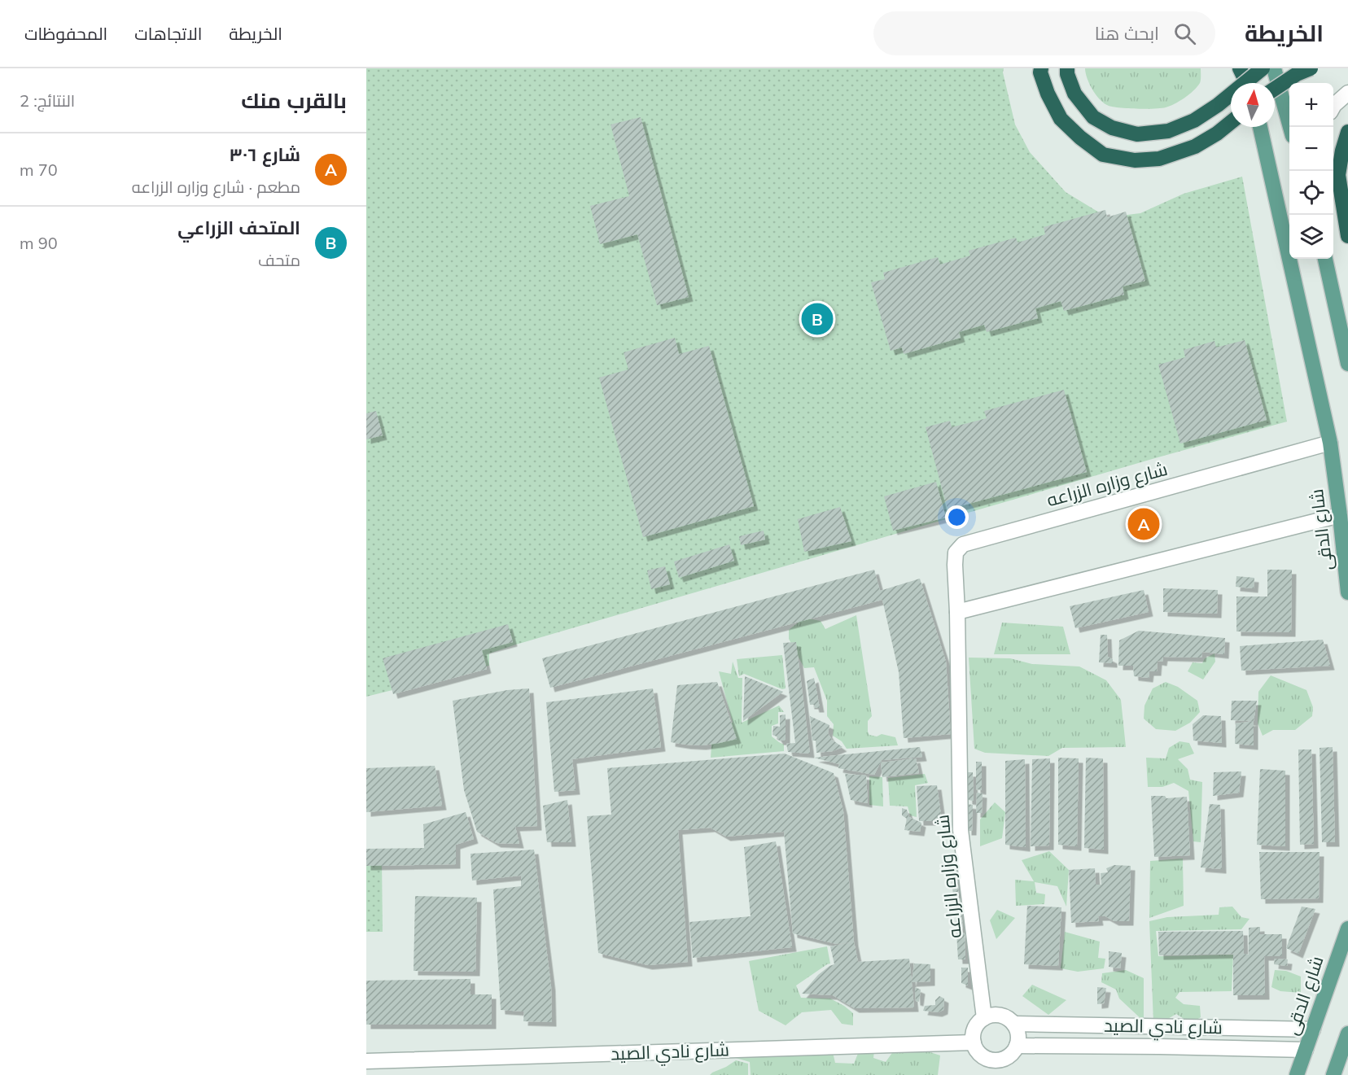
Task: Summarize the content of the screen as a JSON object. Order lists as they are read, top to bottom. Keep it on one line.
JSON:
{"streets":{"main road":["شارع الدقى"],"street":["شارع وزاره الزراعه","شارع نادي الصيد"]},"crossings":[["شارع وزاره الزراعه","شارع الدقى"],["شارع وزاره الزراعه","شارع نادي الصيد"],["شارع الدقى","شارع نادي الصيد"]],"north":"top","page":{"header":"الخريطة","search":"ابحث هنا","nav":["الخريطة","الاتجاهات","المحفوظات"],"heading":["بالقرب منك","النتائج: 2"],"map_buttons":["+","−"],"list":[{"mark":"A","name":"شارع ٣٠٦","note":"مطعم · شارع وزاره الزراعه","value":"70 m"},{"mark":"B","name":"المتحف الزراعي","note":"متحف","value":"90 m"}],"pins":["B","A"]}}
